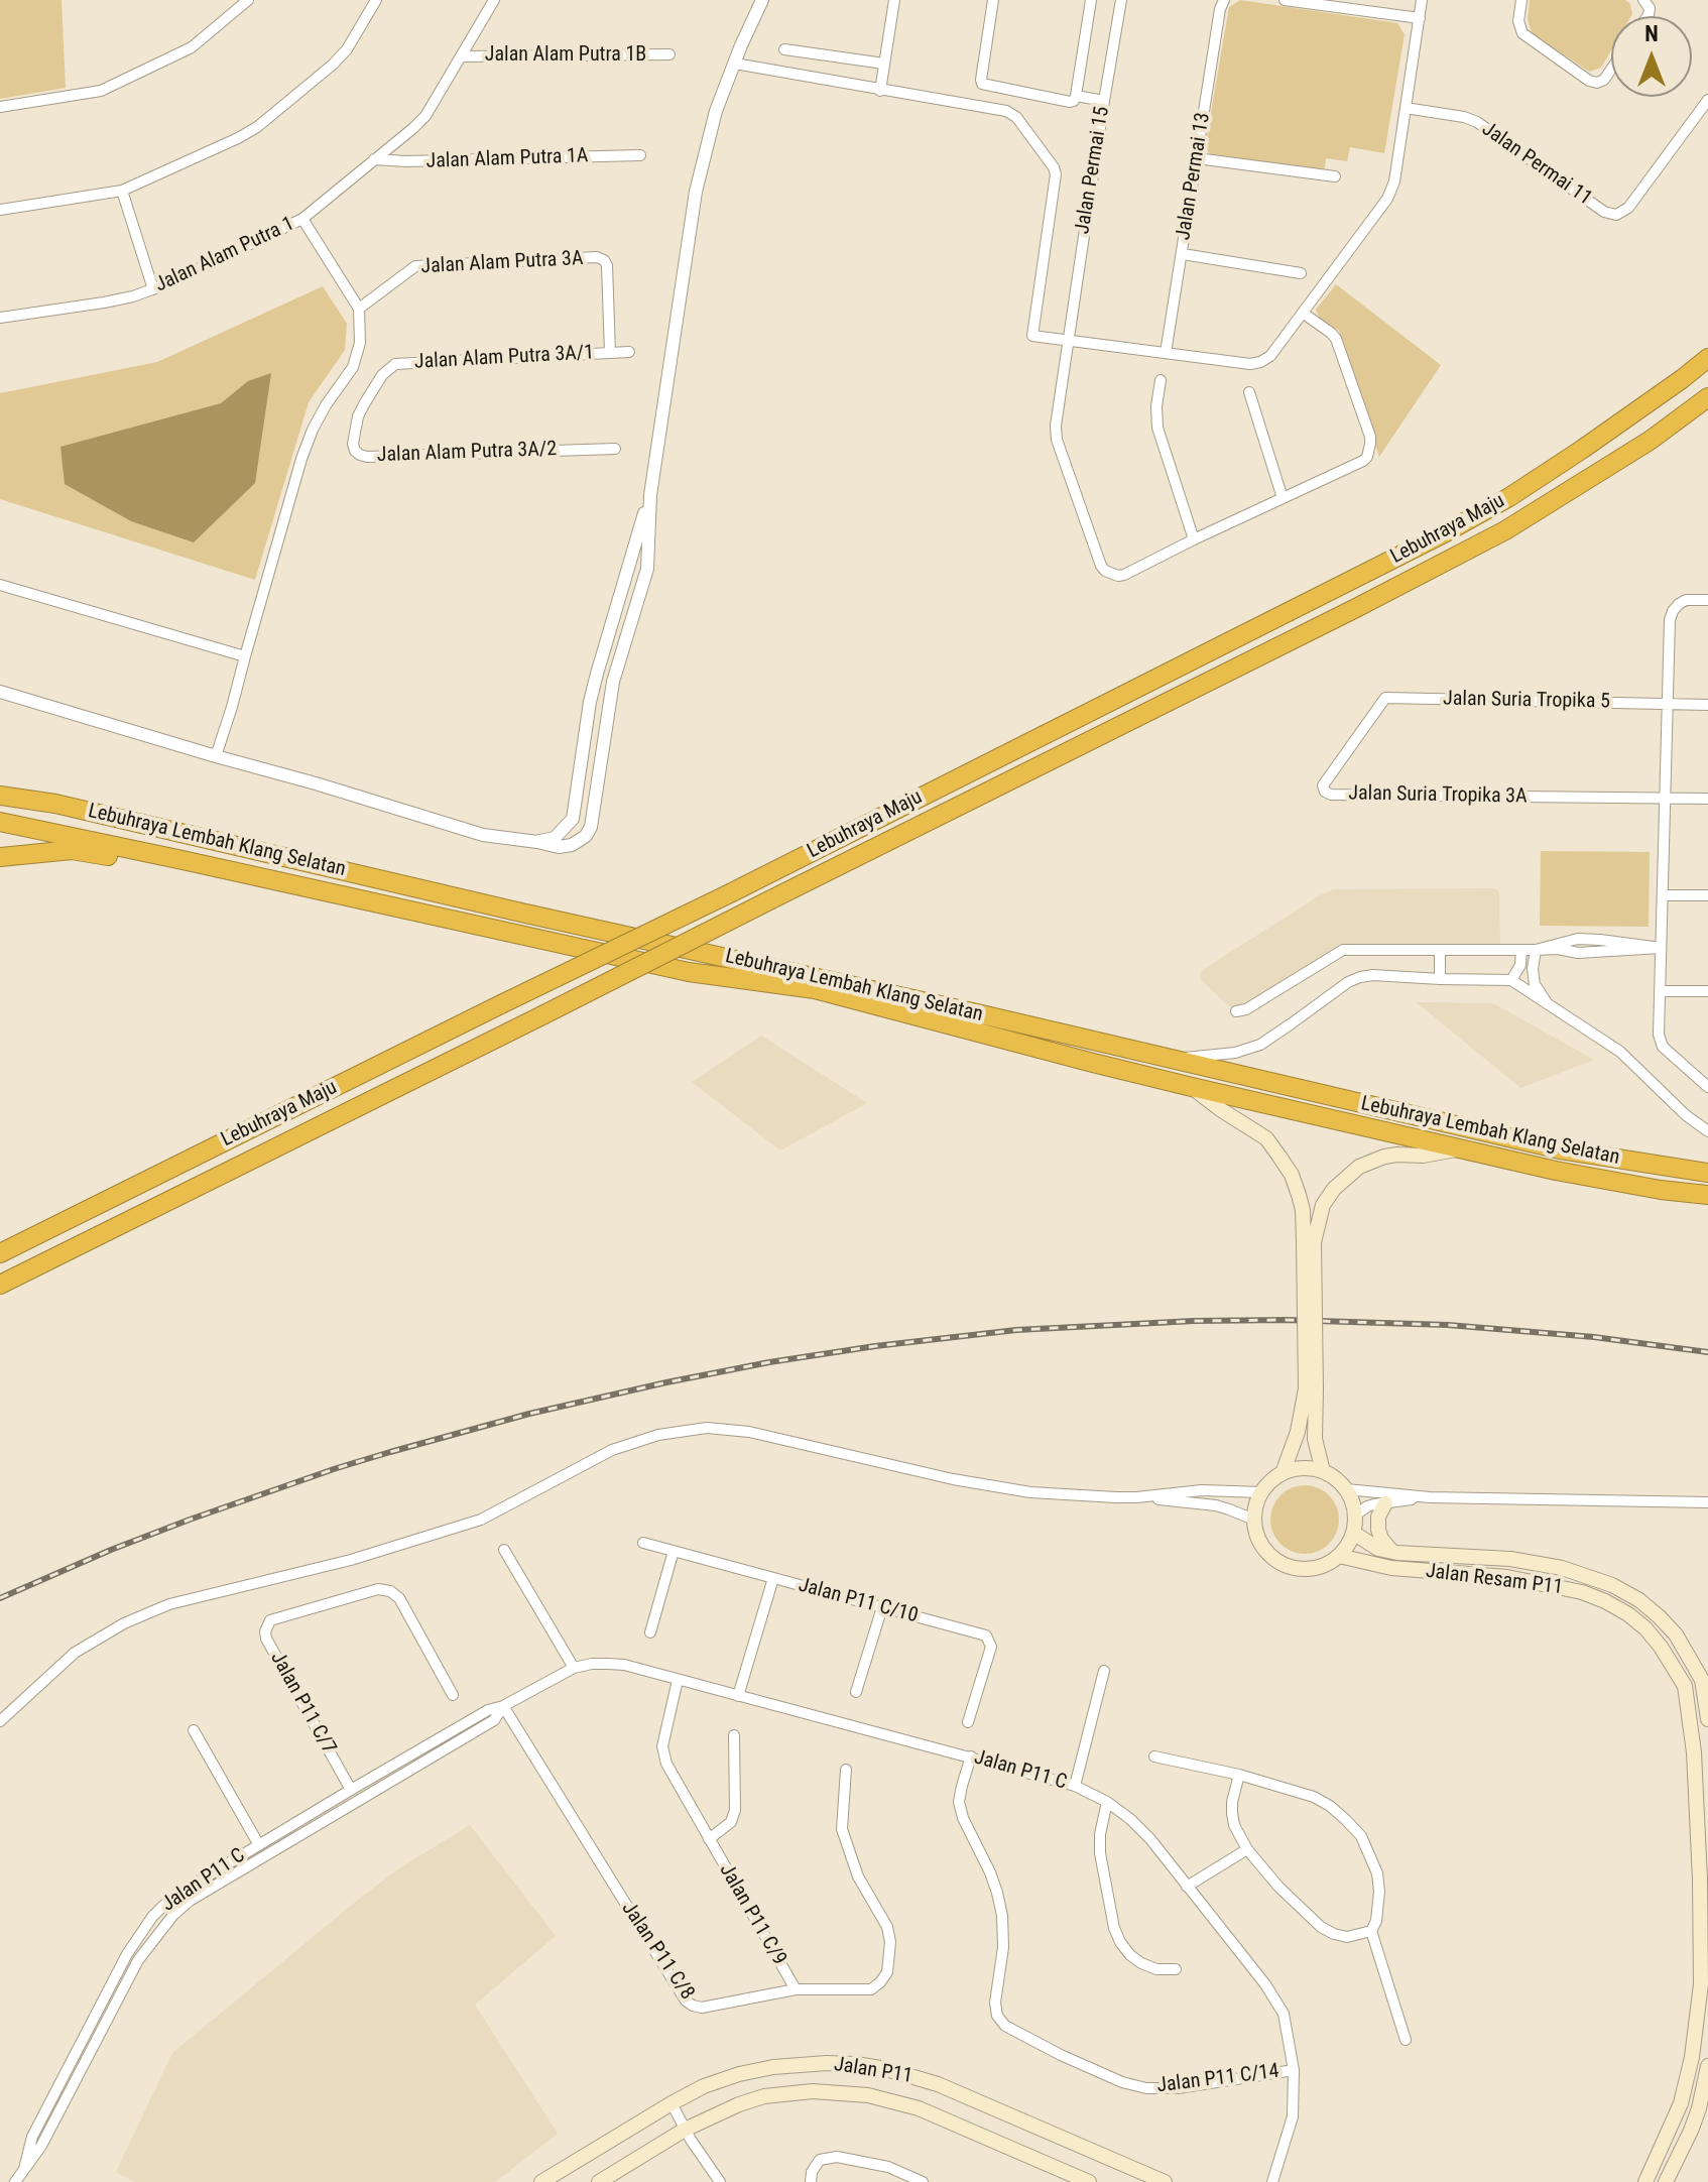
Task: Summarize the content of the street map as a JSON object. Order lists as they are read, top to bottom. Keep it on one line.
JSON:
{"streets":{"highway":["Lebuhraya Maju","Lebuhraya Lembah Klang Selatan"],"main road":["Jalan Resam P11","Jalan P11"],"street":["Jalan Alam Putra 1B","Jalan Alam Putra 1A","Jalan Permai 11","Jalan Permai 15","Jalan Permai 13","Jalan Alam Putra 1","Jalan Alam Putra 3A","Jalan Alam Putra 3A/1","Jalan Alam Putra 3A/2","Jalan Suria Tropika 5","Jalan Suria Tropika 3A","Jalan P11 C/10","Jalan P11 C/7","Jalan P11 C","Jalan P11 C/9","Jalan P11 C/8","Jalan P11 C/14"]},"crossings":[["Jalan Alam Putra 1B","Jalan Alam Putra 1"],["Jalan Alam Putra 1A","Jalan Alam Putra 1"],["Jalan Alam Putra 3A","Jalan Alam Putra 3A/1"],["Jalan Alam Putra 3A/1","Jalan Alam Putra 3A/2"],["Jalan Suria Tropika 5","Jalan Suria Tropika 3A"],["Jalan P11 C/7","Jalan P11 C"],["Jalan P11 C","Jalan P11 C/9"],["Jalan P11 C","Jalan P11 C/8"],["Jalan P11 C","Jalan P11 C/14"],["Jalan P11 C/9","Jalan P11 C/8"]],"north":"top"}
